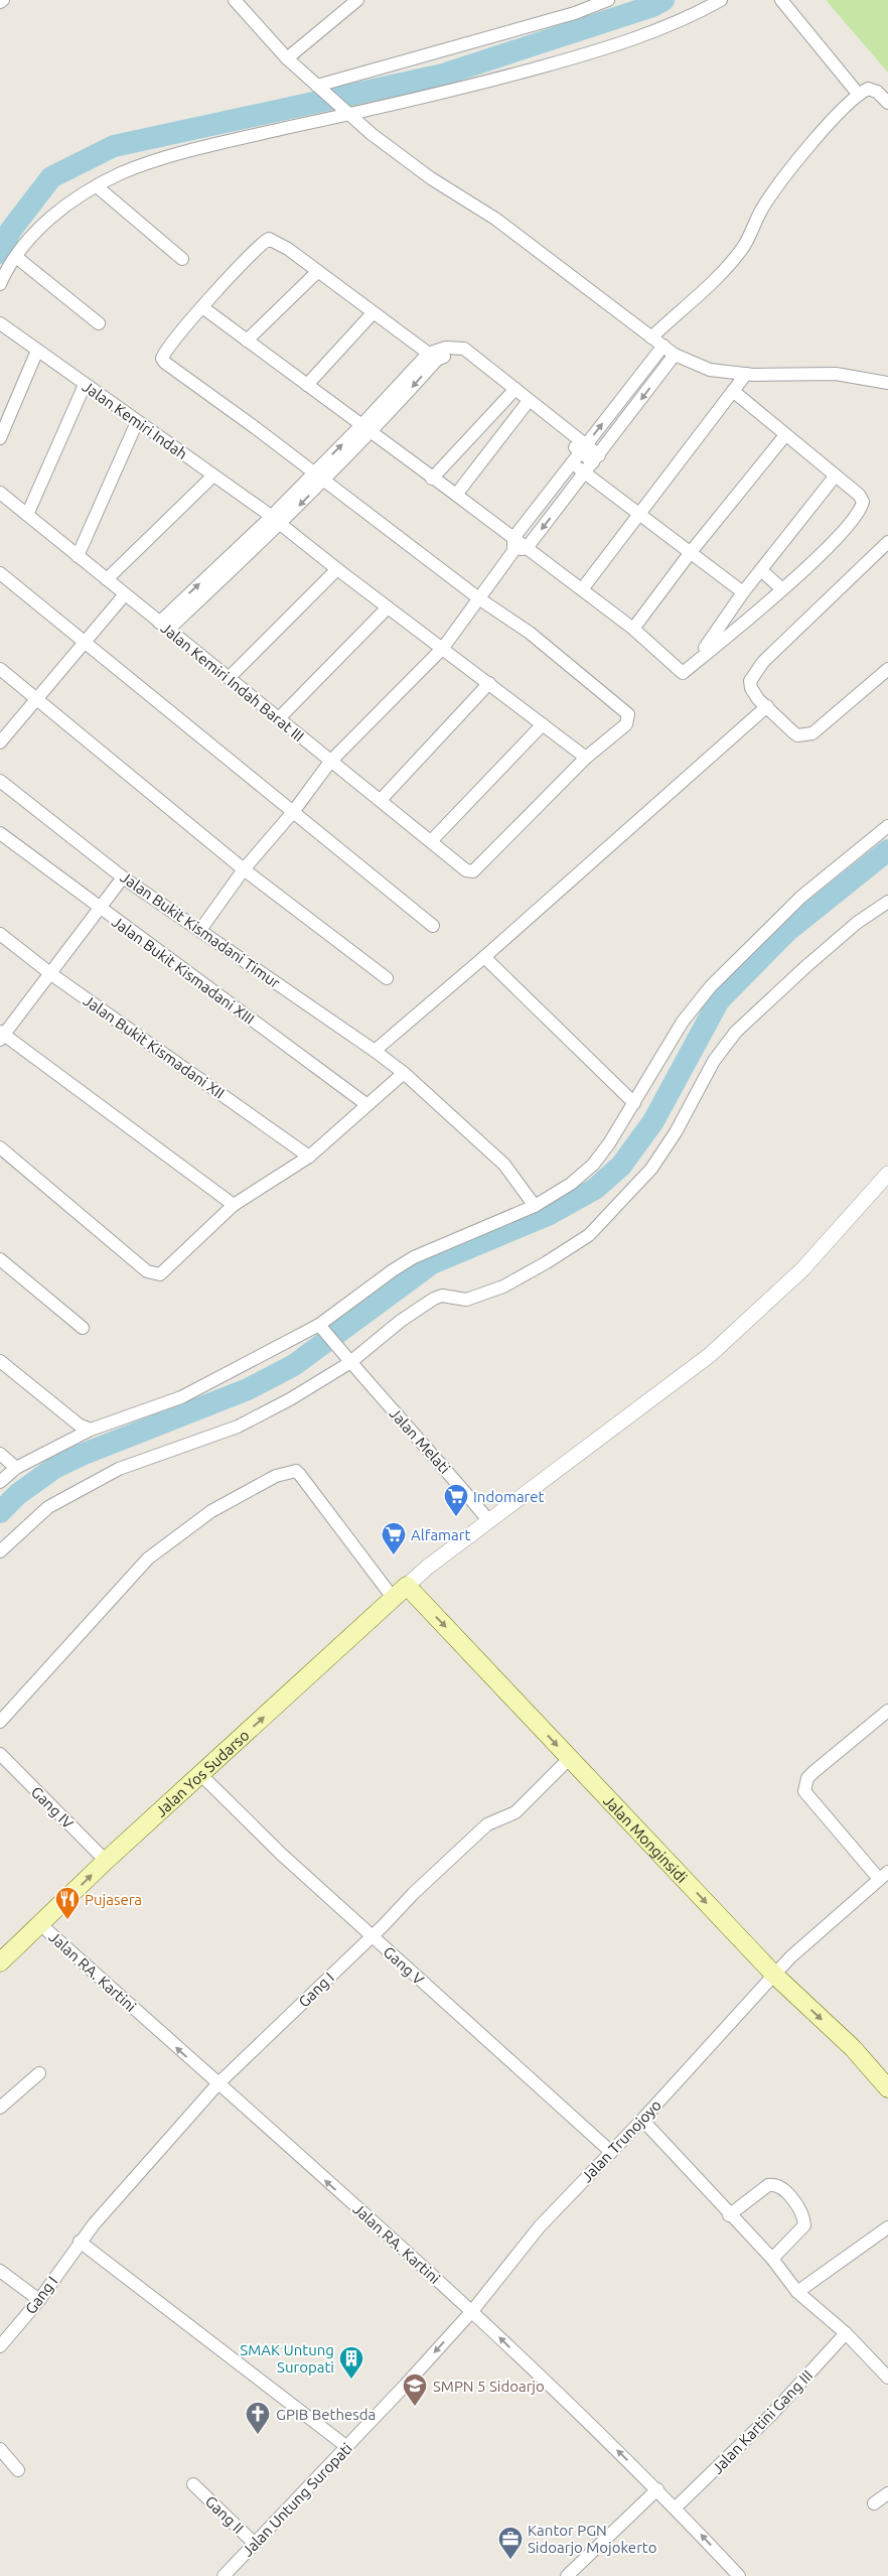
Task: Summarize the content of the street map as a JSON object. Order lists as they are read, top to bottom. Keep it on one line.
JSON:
{"streets":{"main road":["Jalan Yos Sudarso","Jalan Monginsidi"],"street":["Jalan Kemiri Indah","Jalan Kemiri Indah Barat III","Jalan Bukit Kismadani Timur","Jalan Bukit Kismadani XIII","Jalan Bukit Kismadani XII","Jalan Melati","Gang IV","Gang V","Jalan RA. Kartini","Gang I","Jalan Trunojoyo","Jalan Kartini Gang III","Jalan Untung Suropati","Gang II"]},"crossings":[["Jalan Kemiri Indah","Jalan Kemiri Indah Barat III"],["Jalan Yos Sudarso","Gang IV"],["Jalan Yos Sudarso","Jalan Monginsidi"],["Jalan Yos Sudarso","Gang V"],["Jalan Yos Sudarso","Jalan RA. Kartini"],["Jalan Monginsidi","Gang I"],["Jalan Monginsidi","Jalan Trunojoyo"],["Gang V","Gang I"],["Gang V","Jalan Trunojoyo"],["Jalan RA. Kartini","Gang I"],["Jalan RA. Kartini","Jalan Trunojoyo"],["Jalan RA. Kartini","Jalan Kartini Gang III"],["Jalan RA. Kartini","Jalan Untung Suropati"],["Jalan Trunojoyo","Jalan Untung Suropati"],["Jalan Untung Suropati","Gang II"]],"one_way":["Jalan Yos Sudarso","Jalan Monginsidi","Jalan RA. Kartini","Jalan Untung Suropati"],"places":{"supermarket":["Indomaret","Alfamart"],"restaurant":["Pujasera"],"building":["SMAK Untung Suropati"],"school or university":["SMPN 5 Sidoarjo"],"church":["GPIB Bethesda"],"office":["Kantor PGN Sidoarjo Mojokerto"]}}
